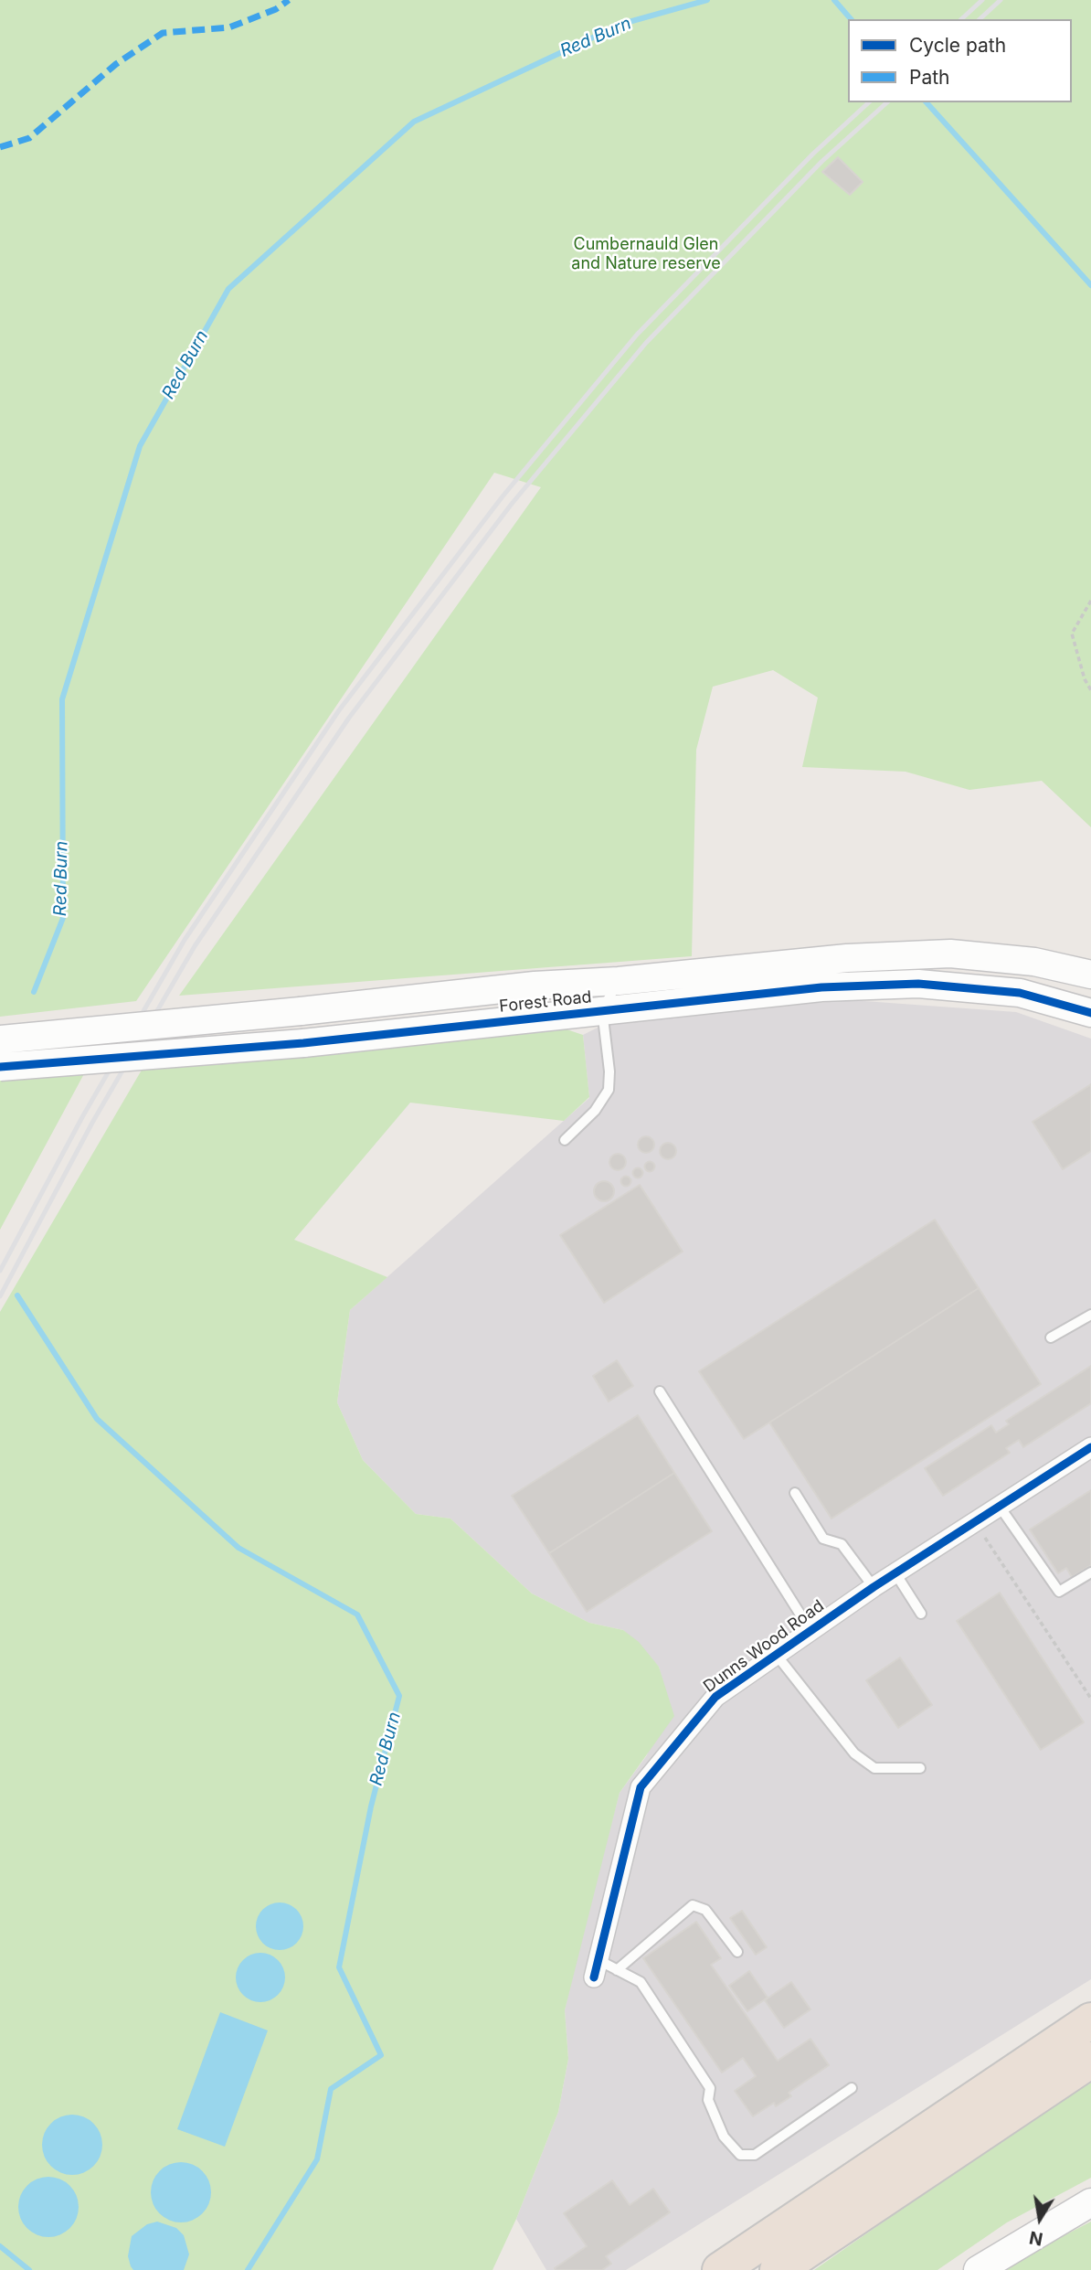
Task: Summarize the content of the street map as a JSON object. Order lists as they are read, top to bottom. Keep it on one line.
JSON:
{"streets":{"street":["Forest Road","Dunns Wood Road"]},"water":["Red Burn"],"parks":["Cumbernauld Glen and Nature reserve"],"legend":["Cycle path","Path"],"north":"bottom"}
